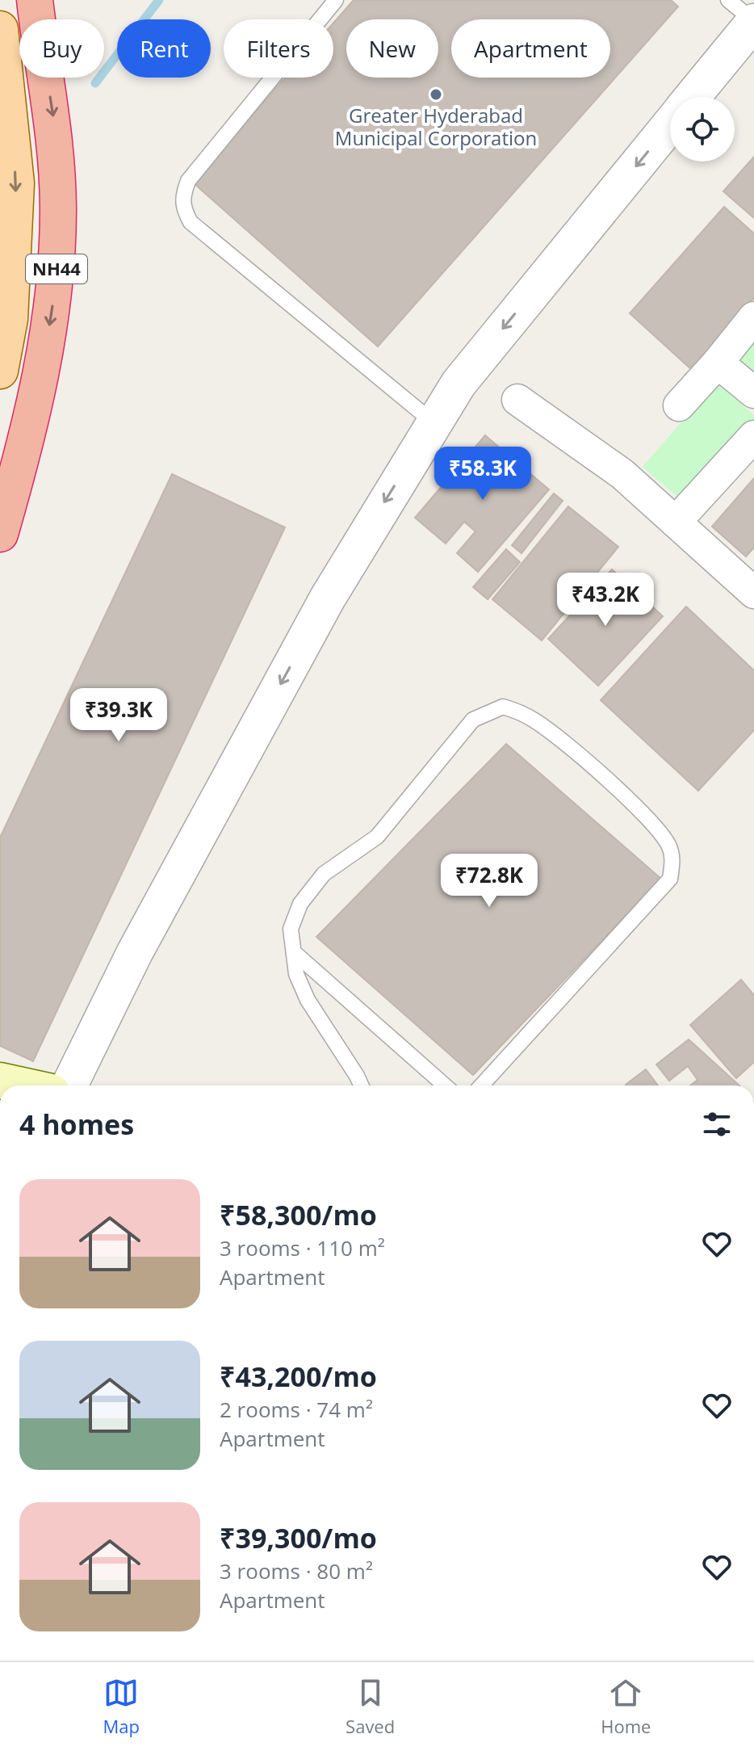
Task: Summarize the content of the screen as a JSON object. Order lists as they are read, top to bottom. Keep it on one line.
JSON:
{"streets":{"highway":["NH44"]},"places":["Greater Hyderabad Municipal Corporation"],"page":{"chip":["Buy","Rent","Filters","New","Apartment"],"price":["₹58.3K","₹43.2K","₹39.3K","₹72.8K"],"heading":"4 homes","list":[{"name":"₹58,300/mo","note":"3 rooms · 110 m² · Apartment"},{"name":"₹43,200/mo","note":"2 rooms · 74 m² · Apartment"},{"name":"₹39,300/mo","note":"3 rooms · 80 m² · Apartment"}],"tabs":["Map","Saved","Home"]}}
